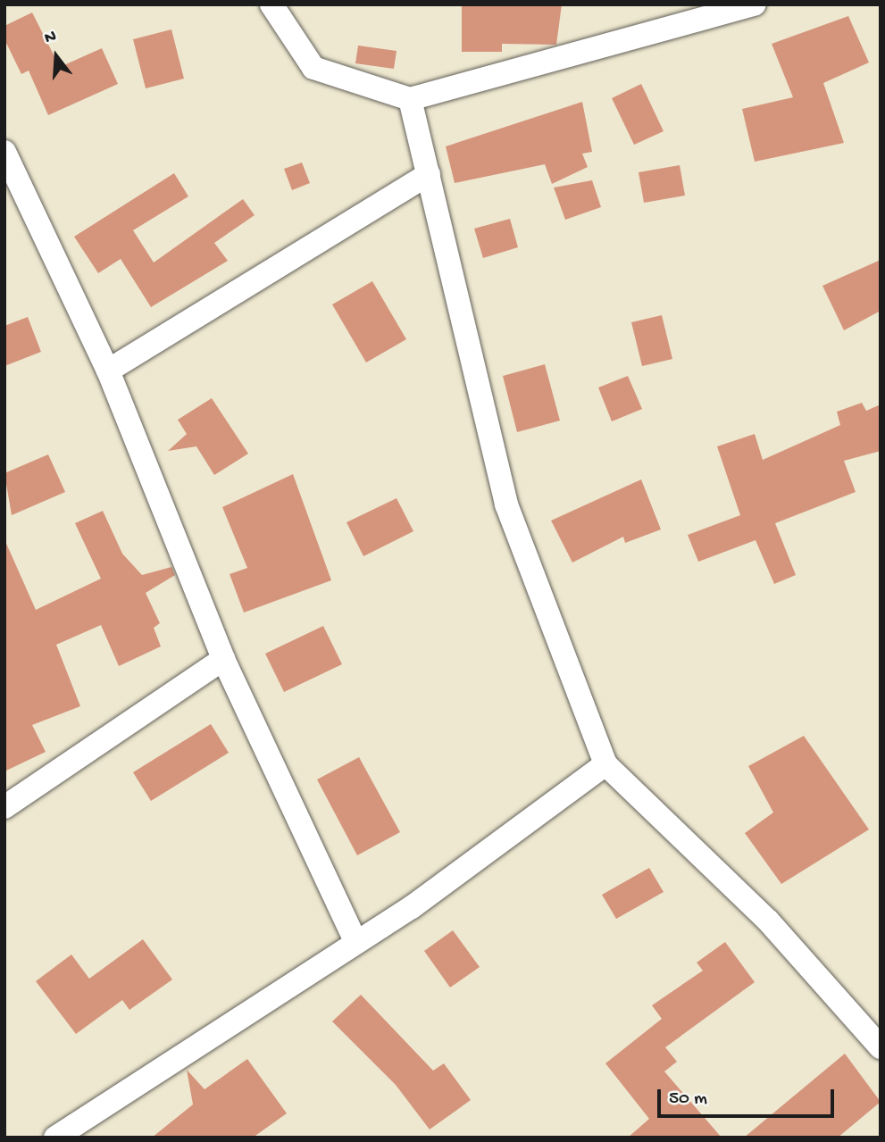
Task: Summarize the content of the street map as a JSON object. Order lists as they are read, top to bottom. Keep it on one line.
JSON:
{"scale_bar":"50 m","north":"top"}
